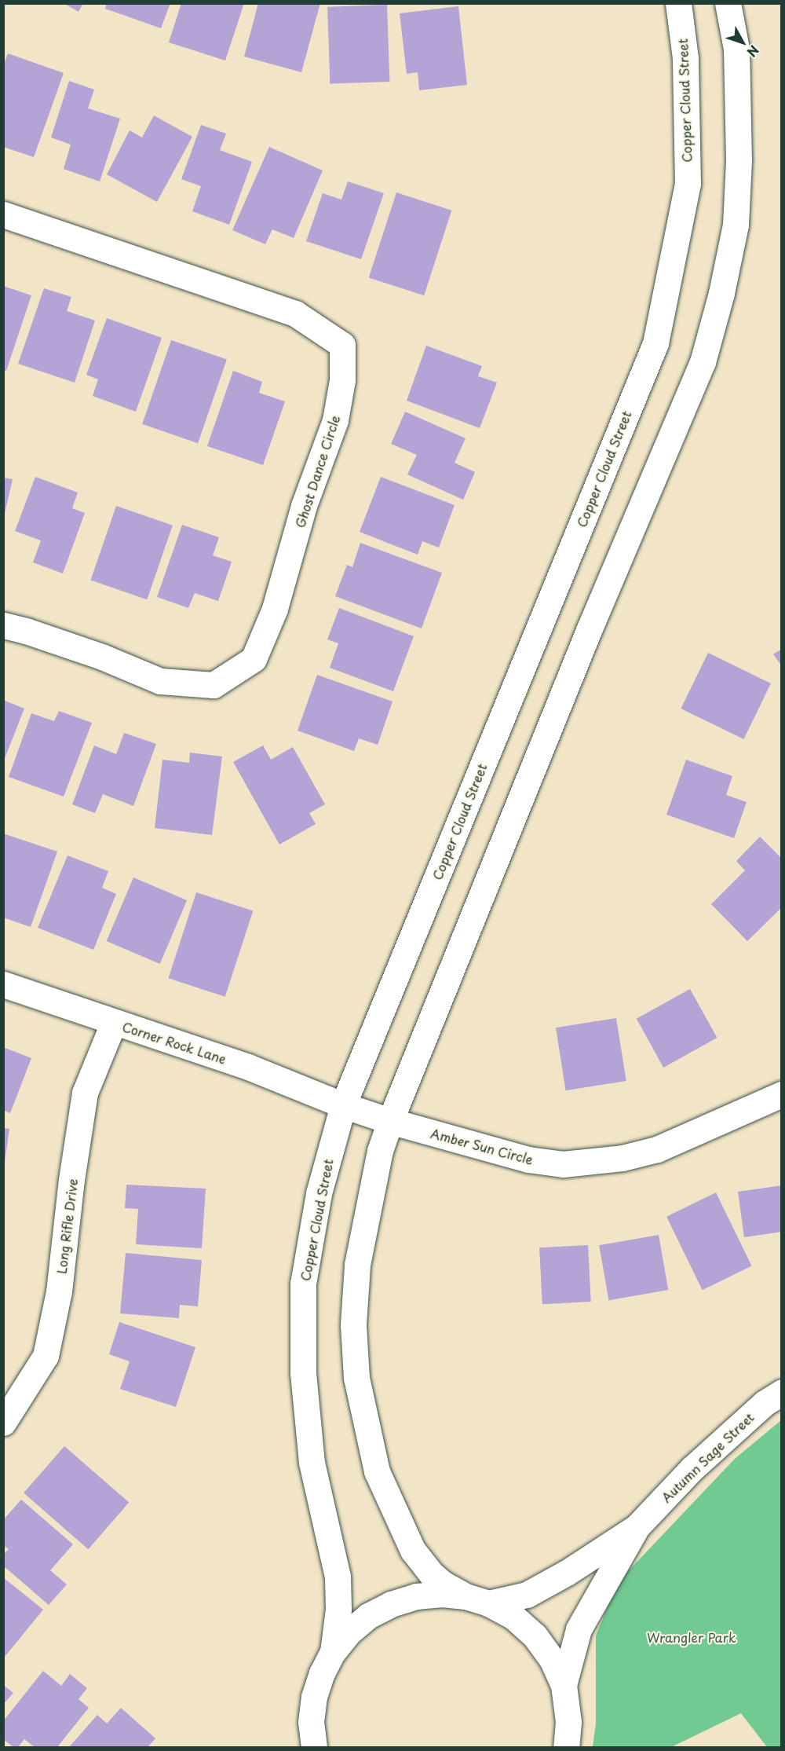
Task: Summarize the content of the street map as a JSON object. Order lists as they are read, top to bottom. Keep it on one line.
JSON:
{"streets":{"street":["Copper Cloud Street","Ghost Dance Circle","Corner Rock Lane","Amber Sun Circle","Long Rifle Drive","Autumn Sage Street"]},"crossings":[["Copper Cloud Street","Corner Rock Lane"],["Copper Cloud Street","Amber Sun Circle"],["Corner Rock Lane","Amber Sun Circle"],["Corner Rock Lane","Long Rifle Drive"]],"parks":["Wrangler Park"],"north":"bottom right"}
